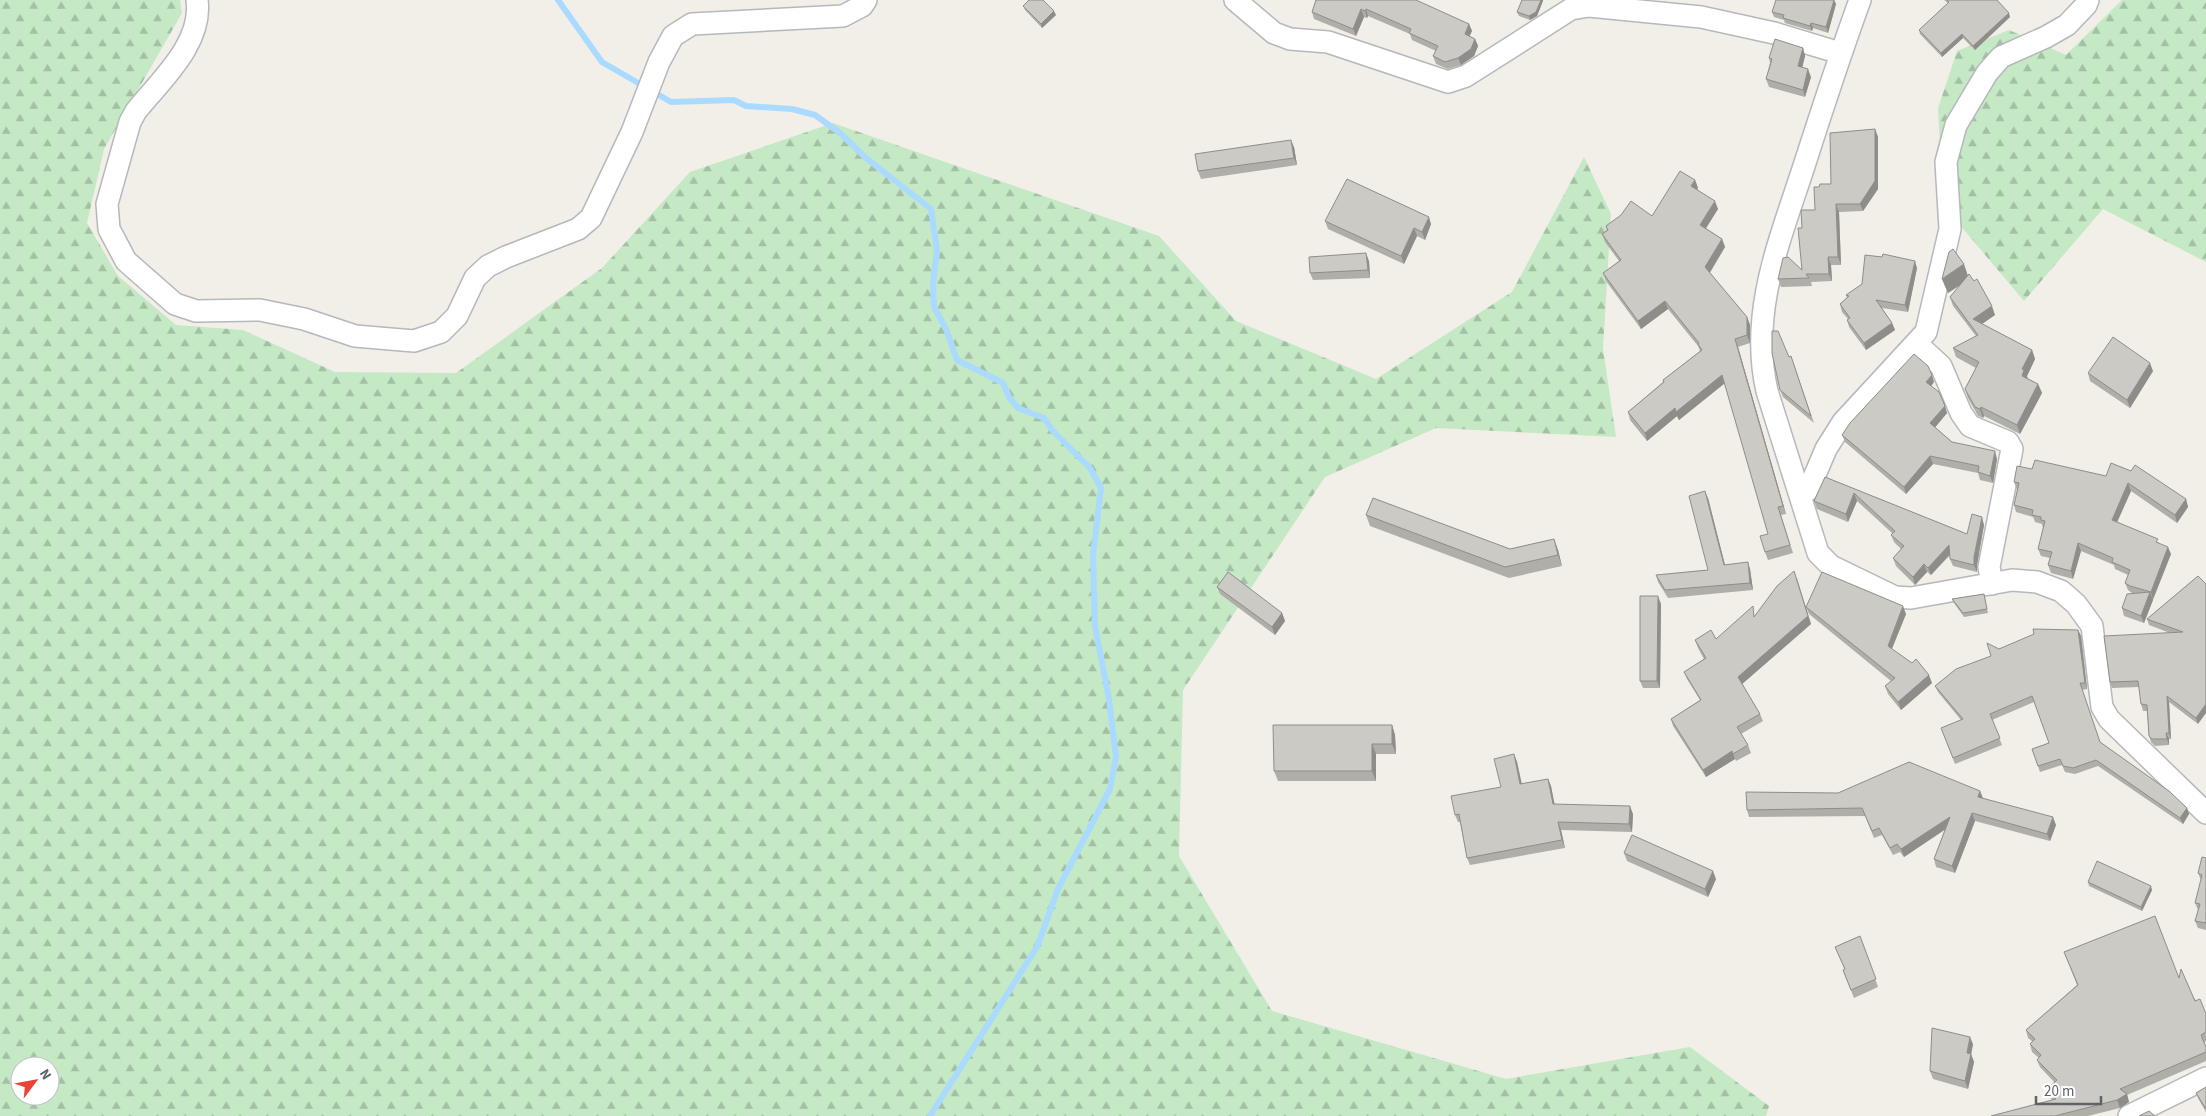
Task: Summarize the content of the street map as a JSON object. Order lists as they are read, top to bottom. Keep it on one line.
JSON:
{"scale_bar":"20 m","north":"top right"}
